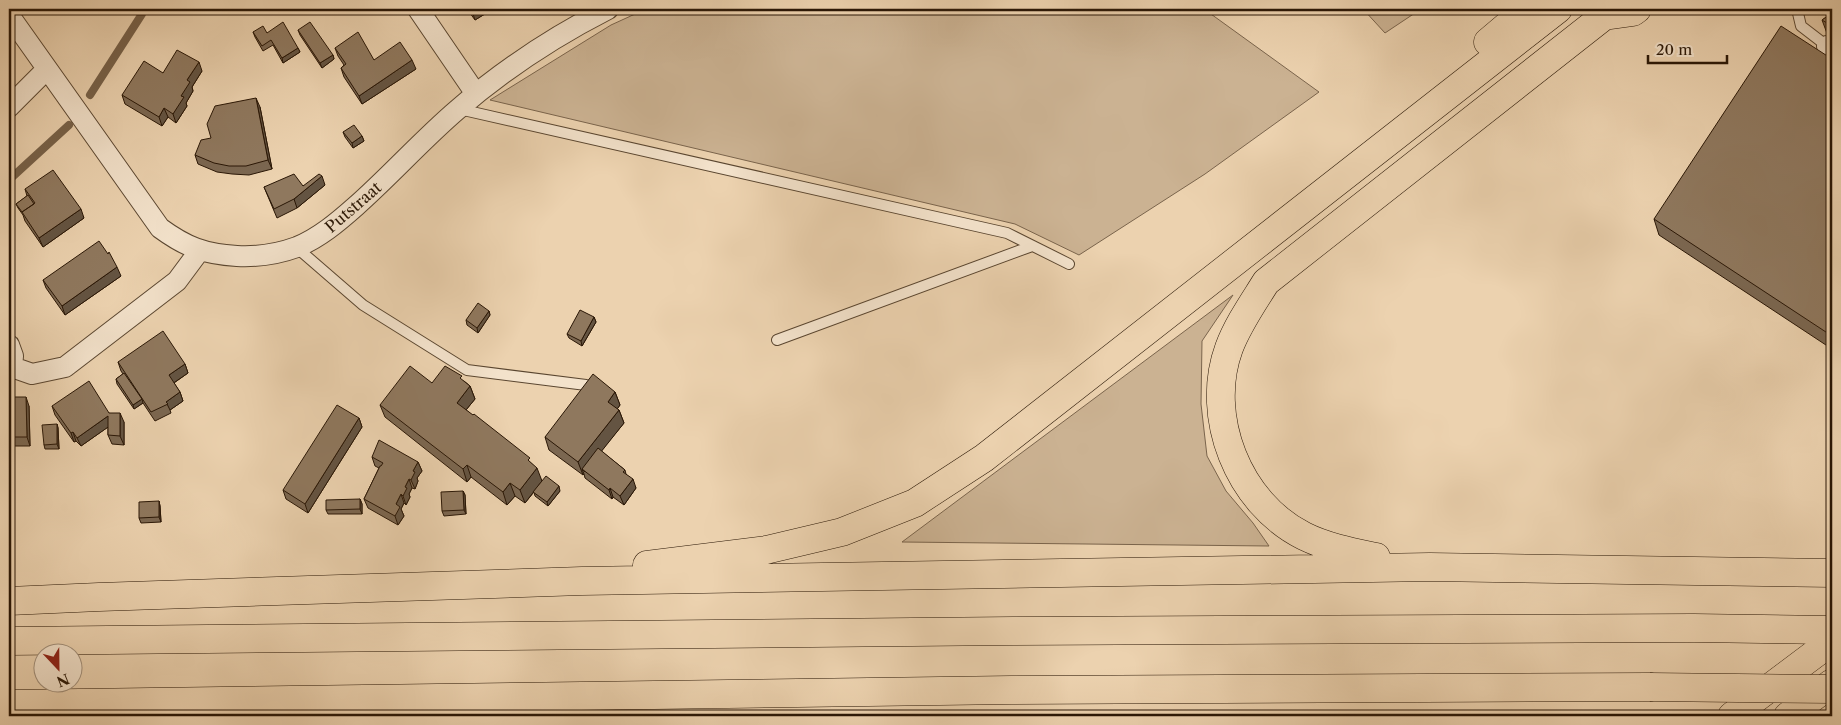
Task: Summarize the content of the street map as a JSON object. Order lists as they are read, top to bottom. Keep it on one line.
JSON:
{"streets":{"street":["Putstraat"]},"scale_bar":"20 m","north":"bottom"}
